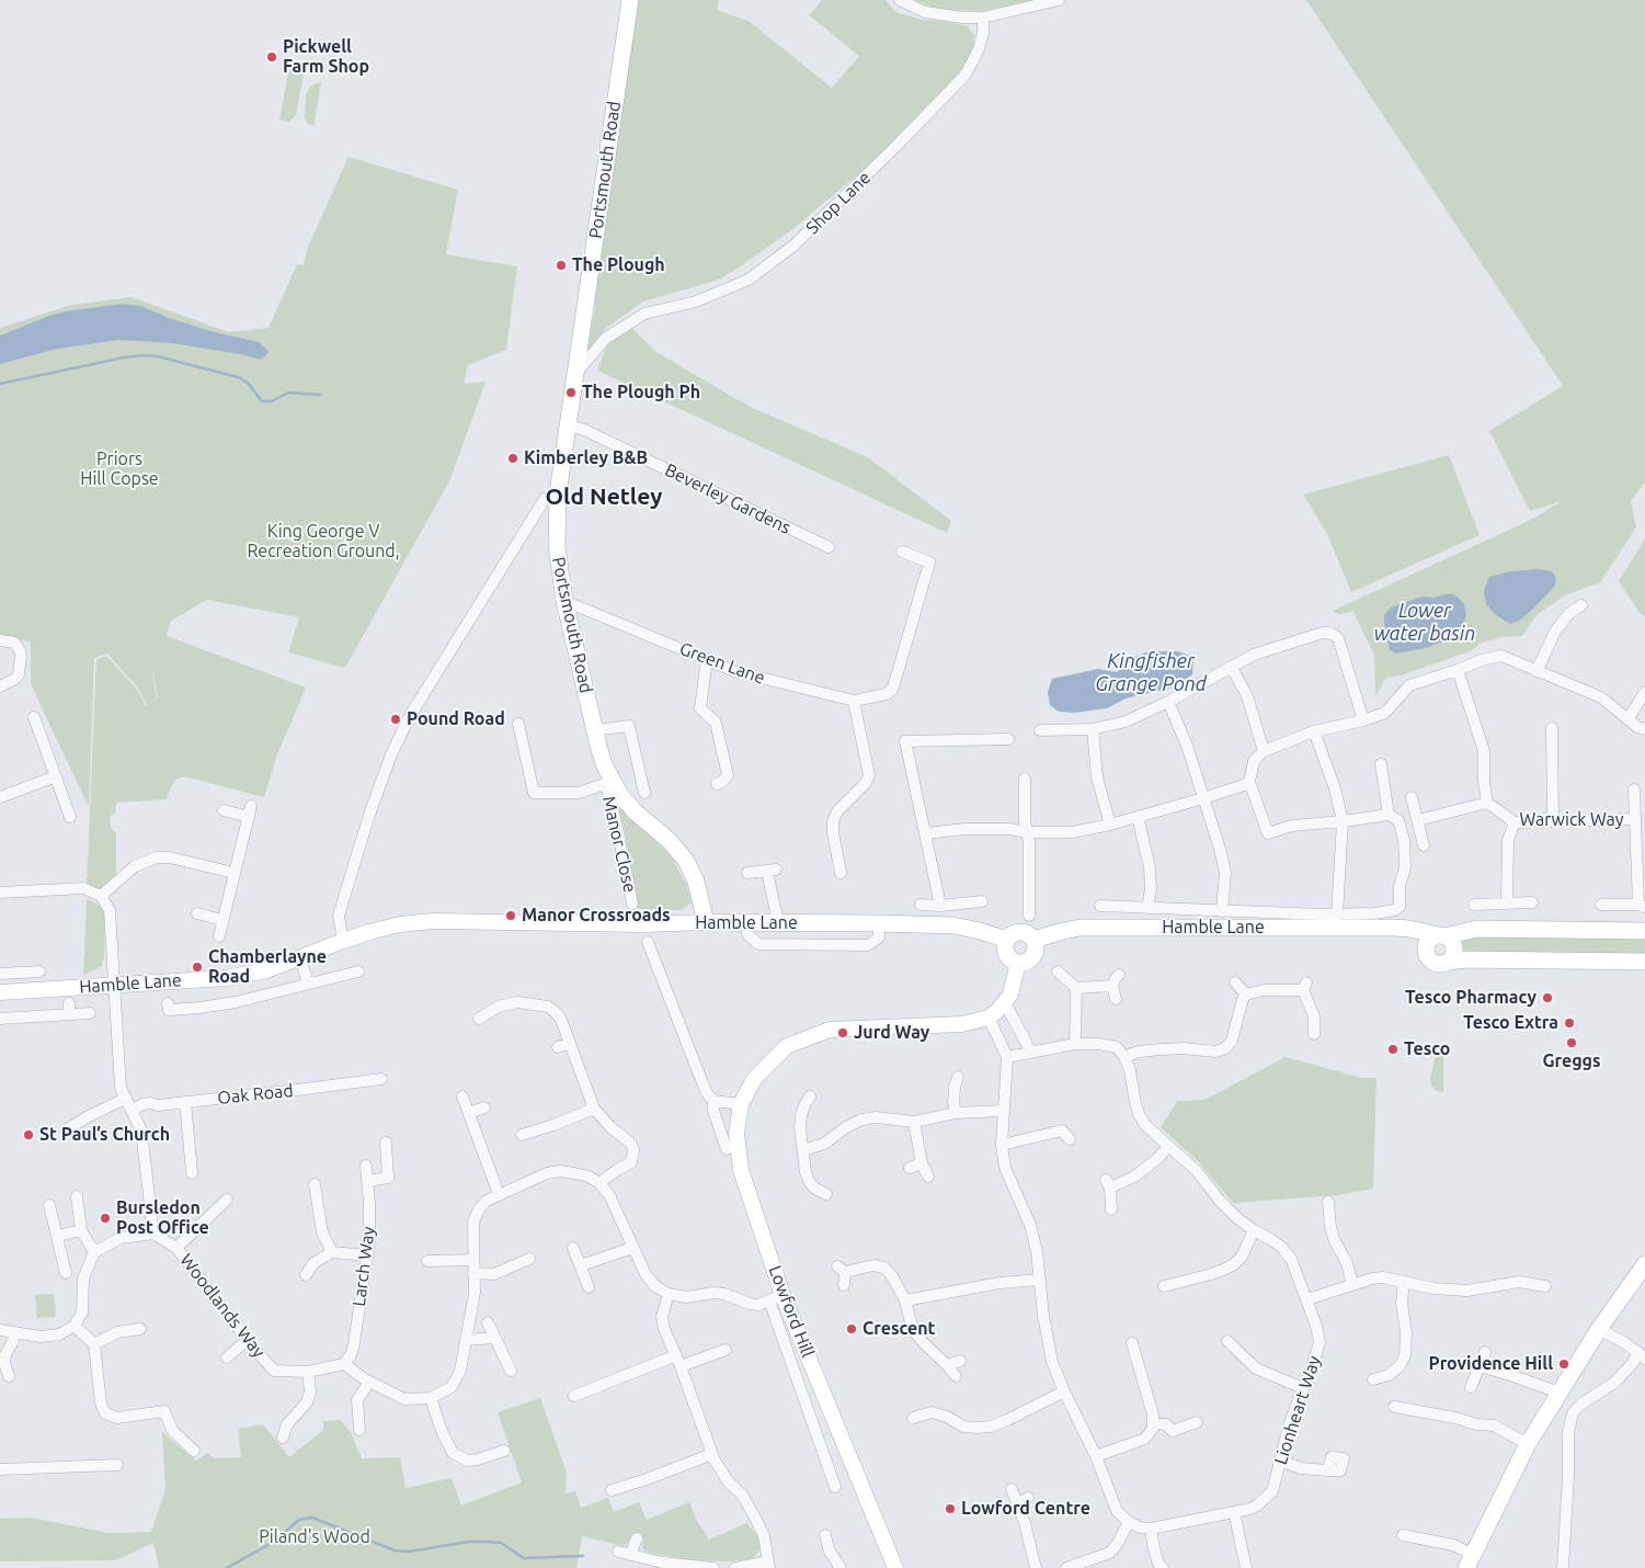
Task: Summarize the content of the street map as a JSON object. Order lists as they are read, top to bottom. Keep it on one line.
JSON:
{"streets":{"main road":["Portsmouth Road","Hamble Lane"],"street":["Shop Lane","Beverley Gardens","Green Lane","Warwick Way","Manor Close","Oak Road","Larch Way","Woodlands Way","Lowford Hill","Lionheart Way"]},"crossings":[["Portsmouth Road","Shop Lane"],["Portsmouth Road","Beverley Gardens"],["Portsmouth Road","Green Lane"],["Portsmouth Road","Manor Close"],["Portsmouth Road","Hamble Lane"],["Larch Way","Woodlands Way"]],"districts":["Old Netley"],"water":["Lower water basin","Kingfisher Grange Pond"],"parks":["Priors Hill Copse","King George V Recreation Ground,","Piland's Wood"],"places":["Pickwell Farm Shop","The Plough","The Plough Ph","Kimberley B&B","Pound Road","Manor Crossroads","Chamberlayne Road","Tesco Pharmacy","Tesco Extra","Jurd Way","Greggs","Tesco","St Paul’s Church","Bursledon Post Office","Crescent","Providence Hill","Lowford Centre"]}
